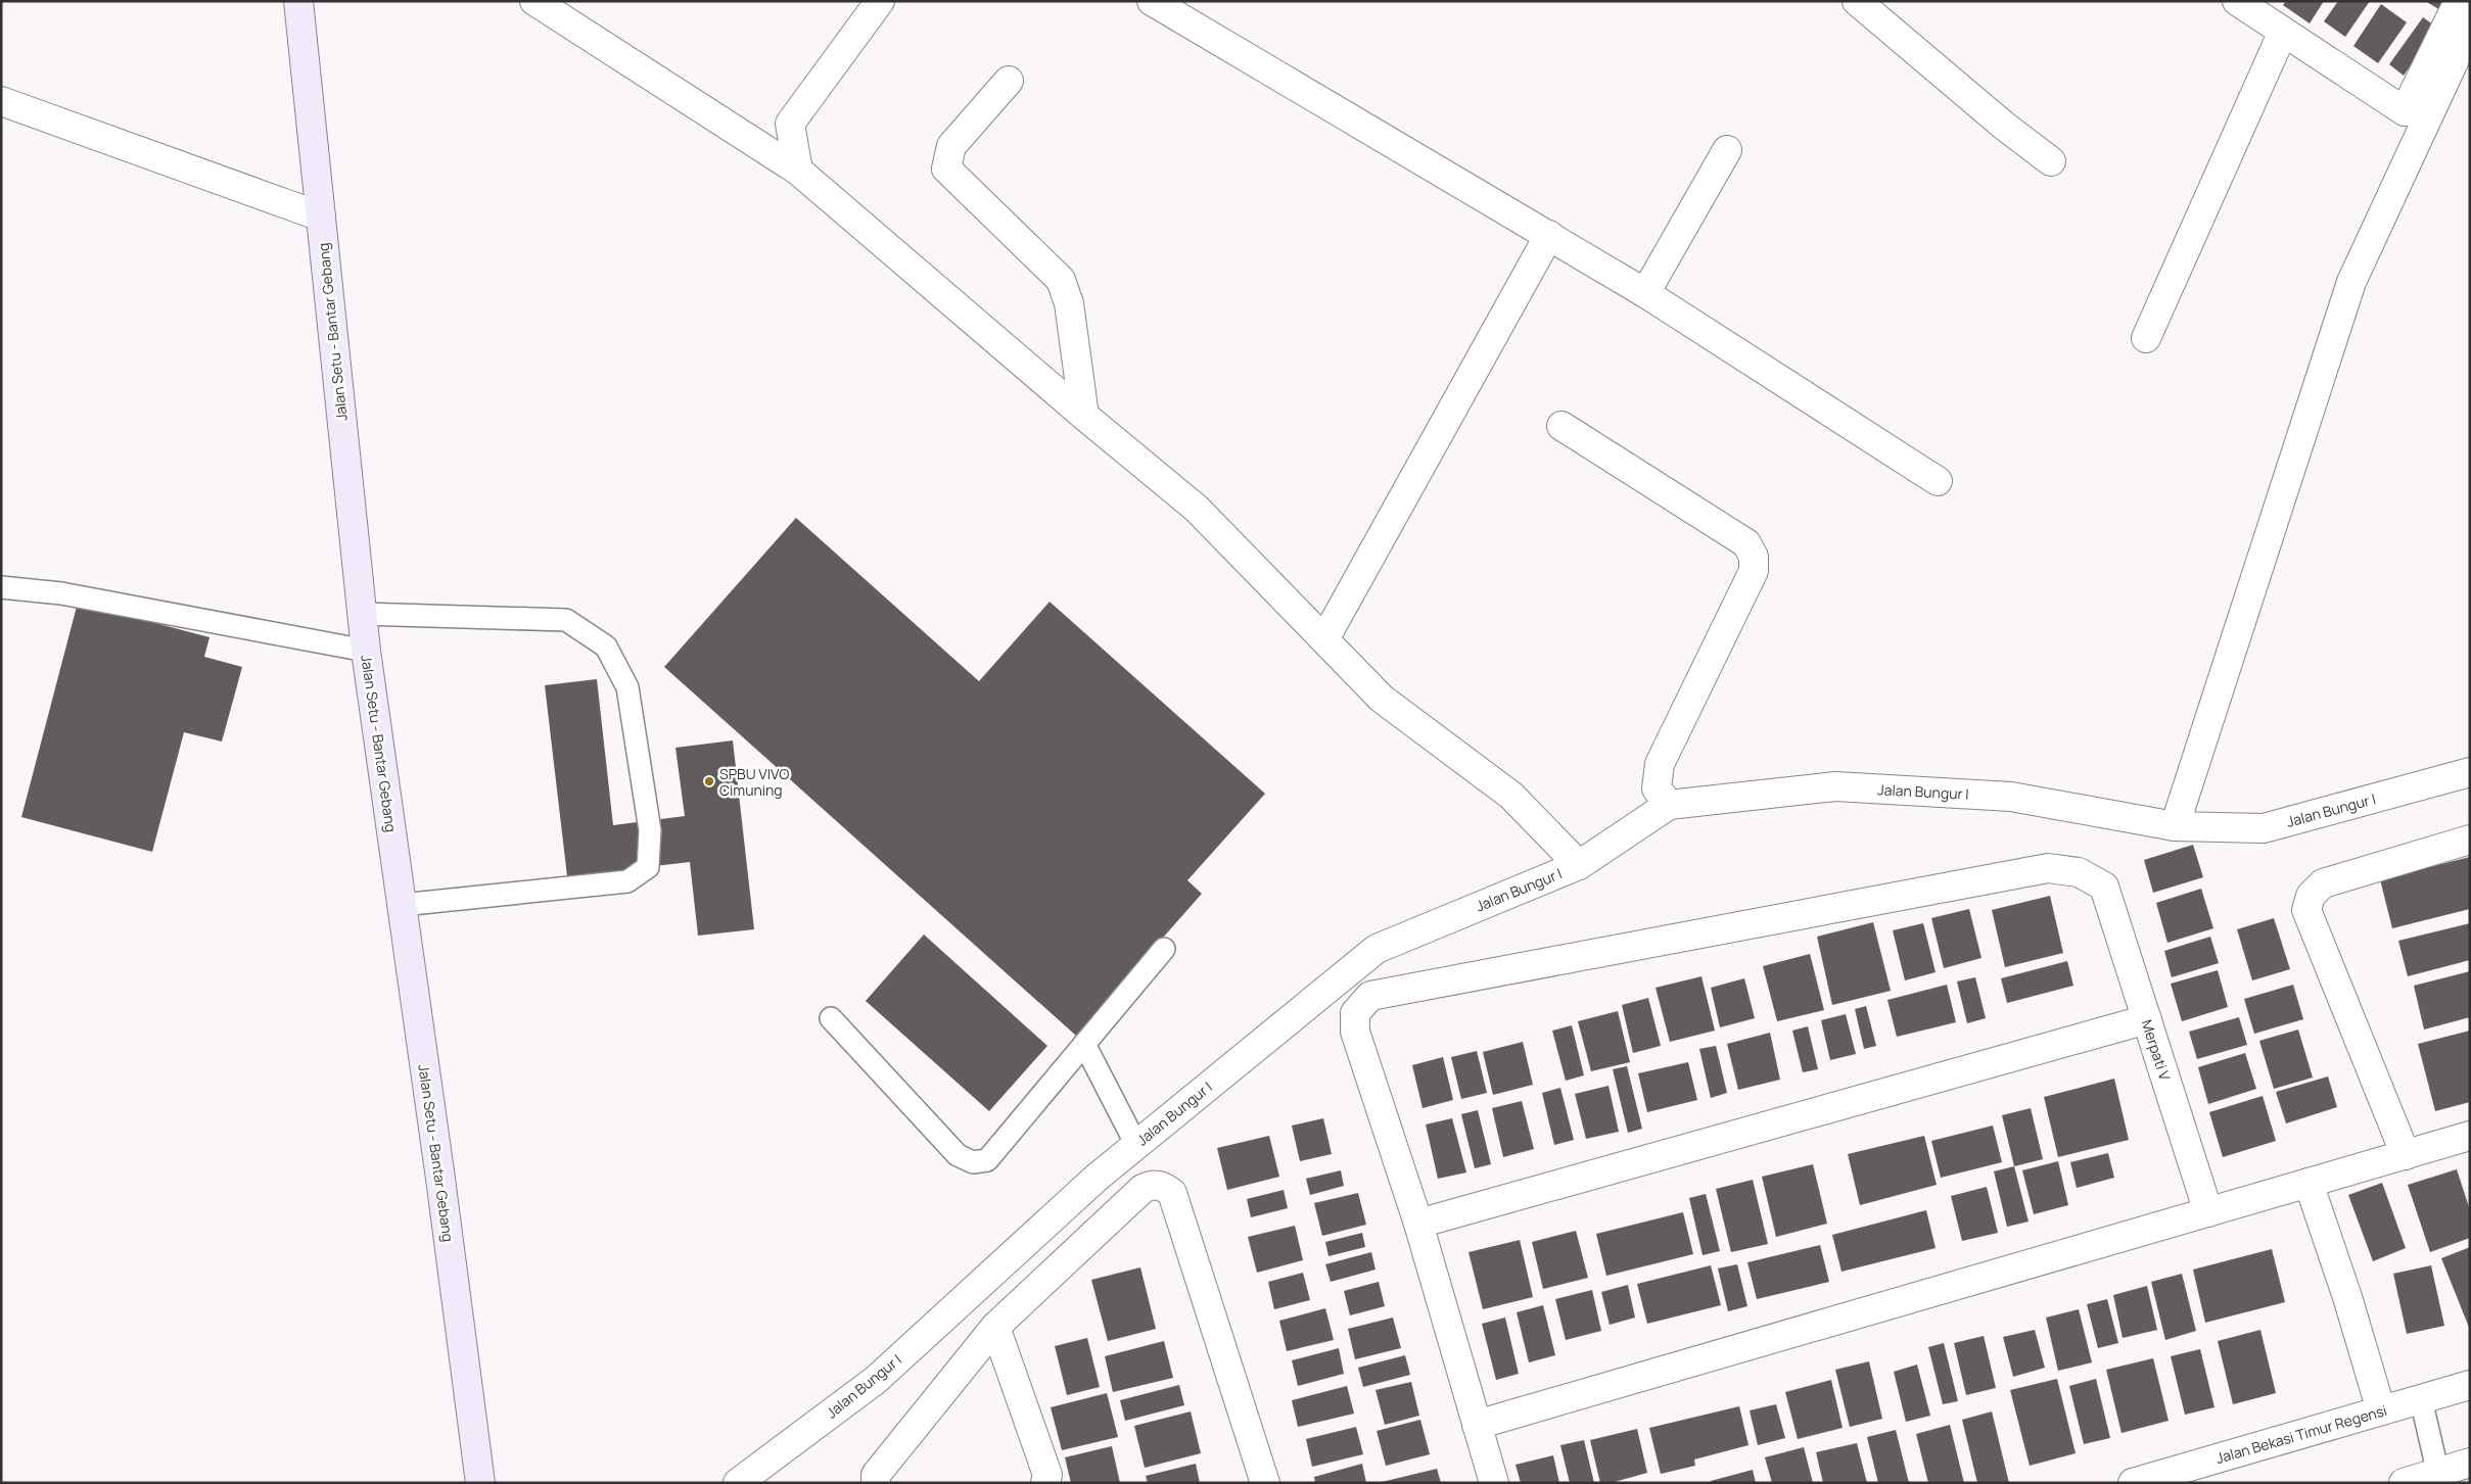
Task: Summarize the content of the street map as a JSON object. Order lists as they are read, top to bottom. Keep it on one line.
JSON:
{"streets":{"main road":["Jalan Setu - Bantar Gebang"],"street":["Jalan Bungur I","Merpati V","Jalan Bekasi Timur Regensi"]},"places":["SPBU VIVO Cimuning"]}
